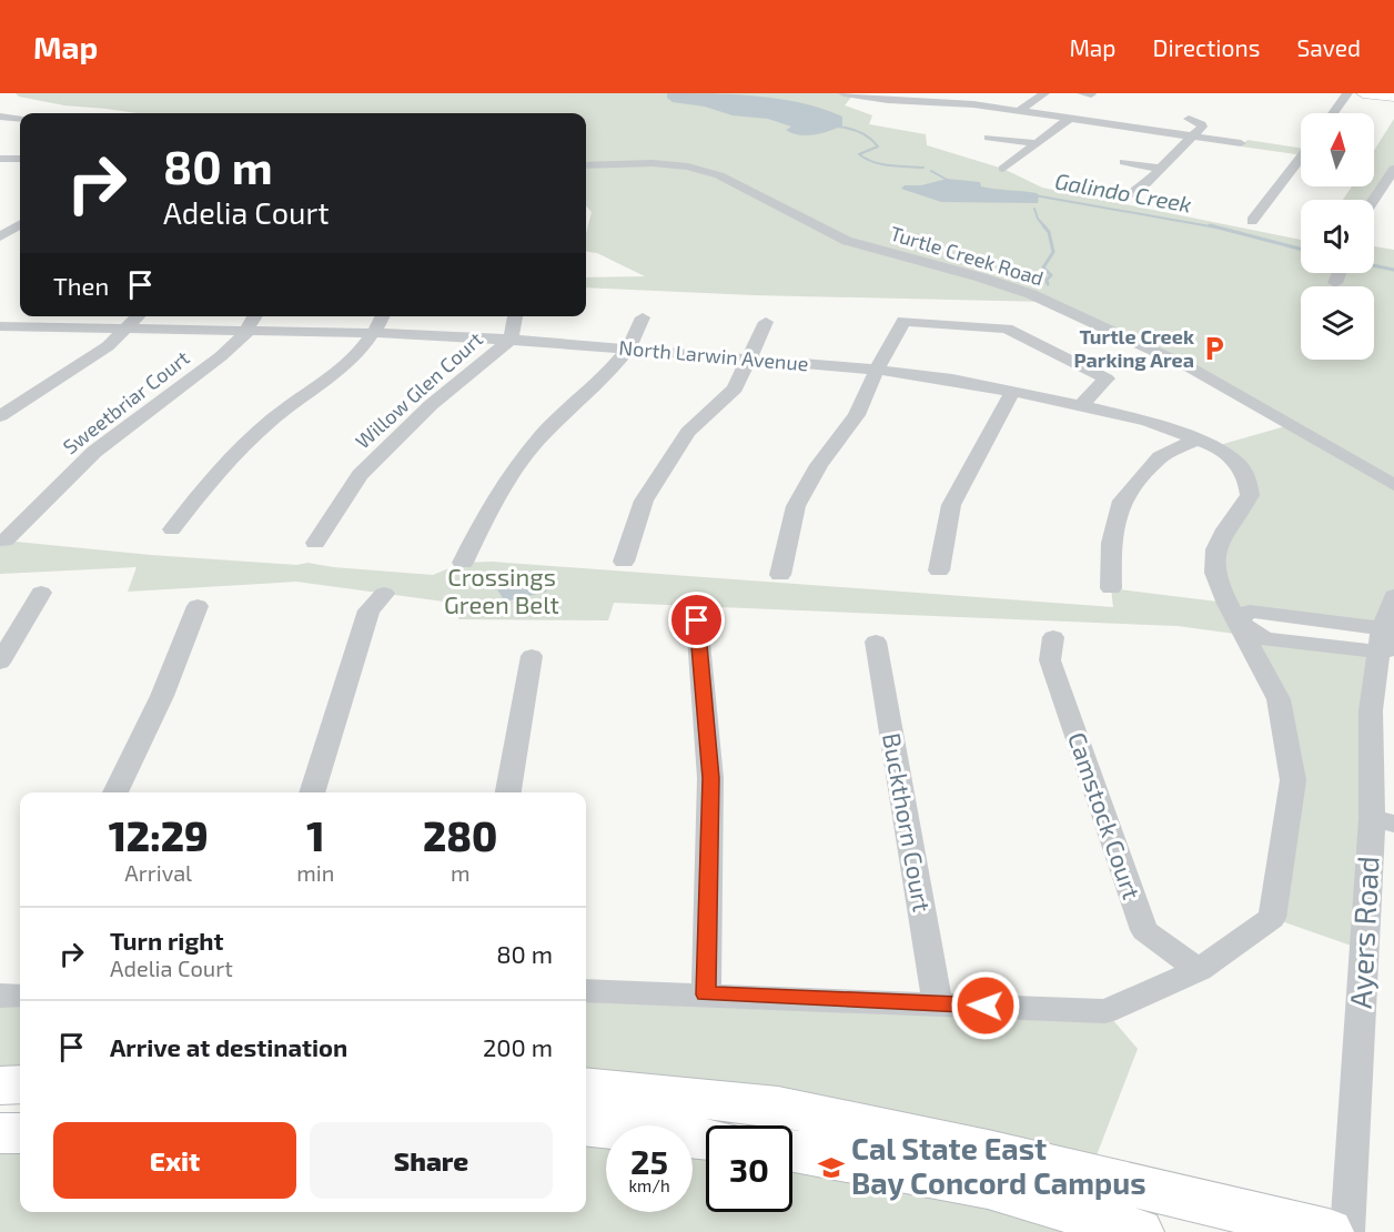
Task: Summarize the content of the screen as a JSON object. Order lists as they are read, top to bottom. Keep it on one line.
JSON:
{"streets":{"street":["Turtle Creek Road","North Larwin Avenue","Willow Glen Court","Sweetbriar Court","Camstock Court","Buckthorn Court","Ayers Road"]},"crossings":[["North Larwin Avenue","Willow Glen Court"],["North Larwin Avenue","Sweetbriar Court"],["North Larwin Avenue","Camstock Court"],["North Larwin Avenue","Buckthorn Court"]],"water":["Galindo Creek"],"parks":["Crossings Green Belt"],"places":{"parking":["Turtle Creek Parking Area"],"school or university":["Cal State East Bay Concord Campus"]},"north":"top","page":{"header":"Map","nav":["Map","Directions","Saved"],"turn":["80 m","Adelia Court"],"then":"Then","eta":["12:29","Arrival","1","min","280","m"],"list":[{"name":"Turn right","note":"Adelia Court","value":"80 m"},{"name":"Arrive at destination","value":"200 m"}],"buttons":["Exit","Share"],"speed":"25 km/h","limit":"30"}}
